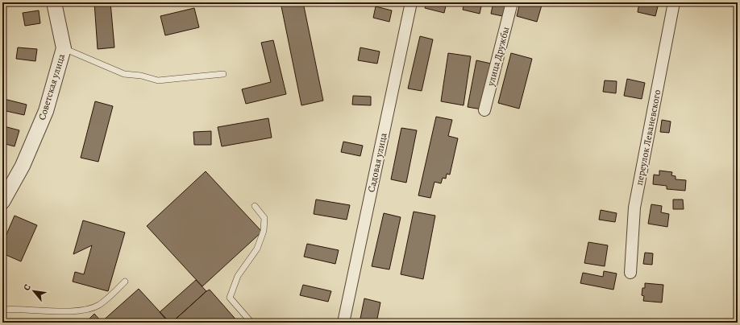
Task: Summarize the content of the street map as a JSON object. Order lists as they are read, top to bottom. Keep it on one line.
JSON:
{"streets":{"street":["улица Дружбы","Советская улица","переулок Леваневского","Садовая улица"]},"north":"top left"}
